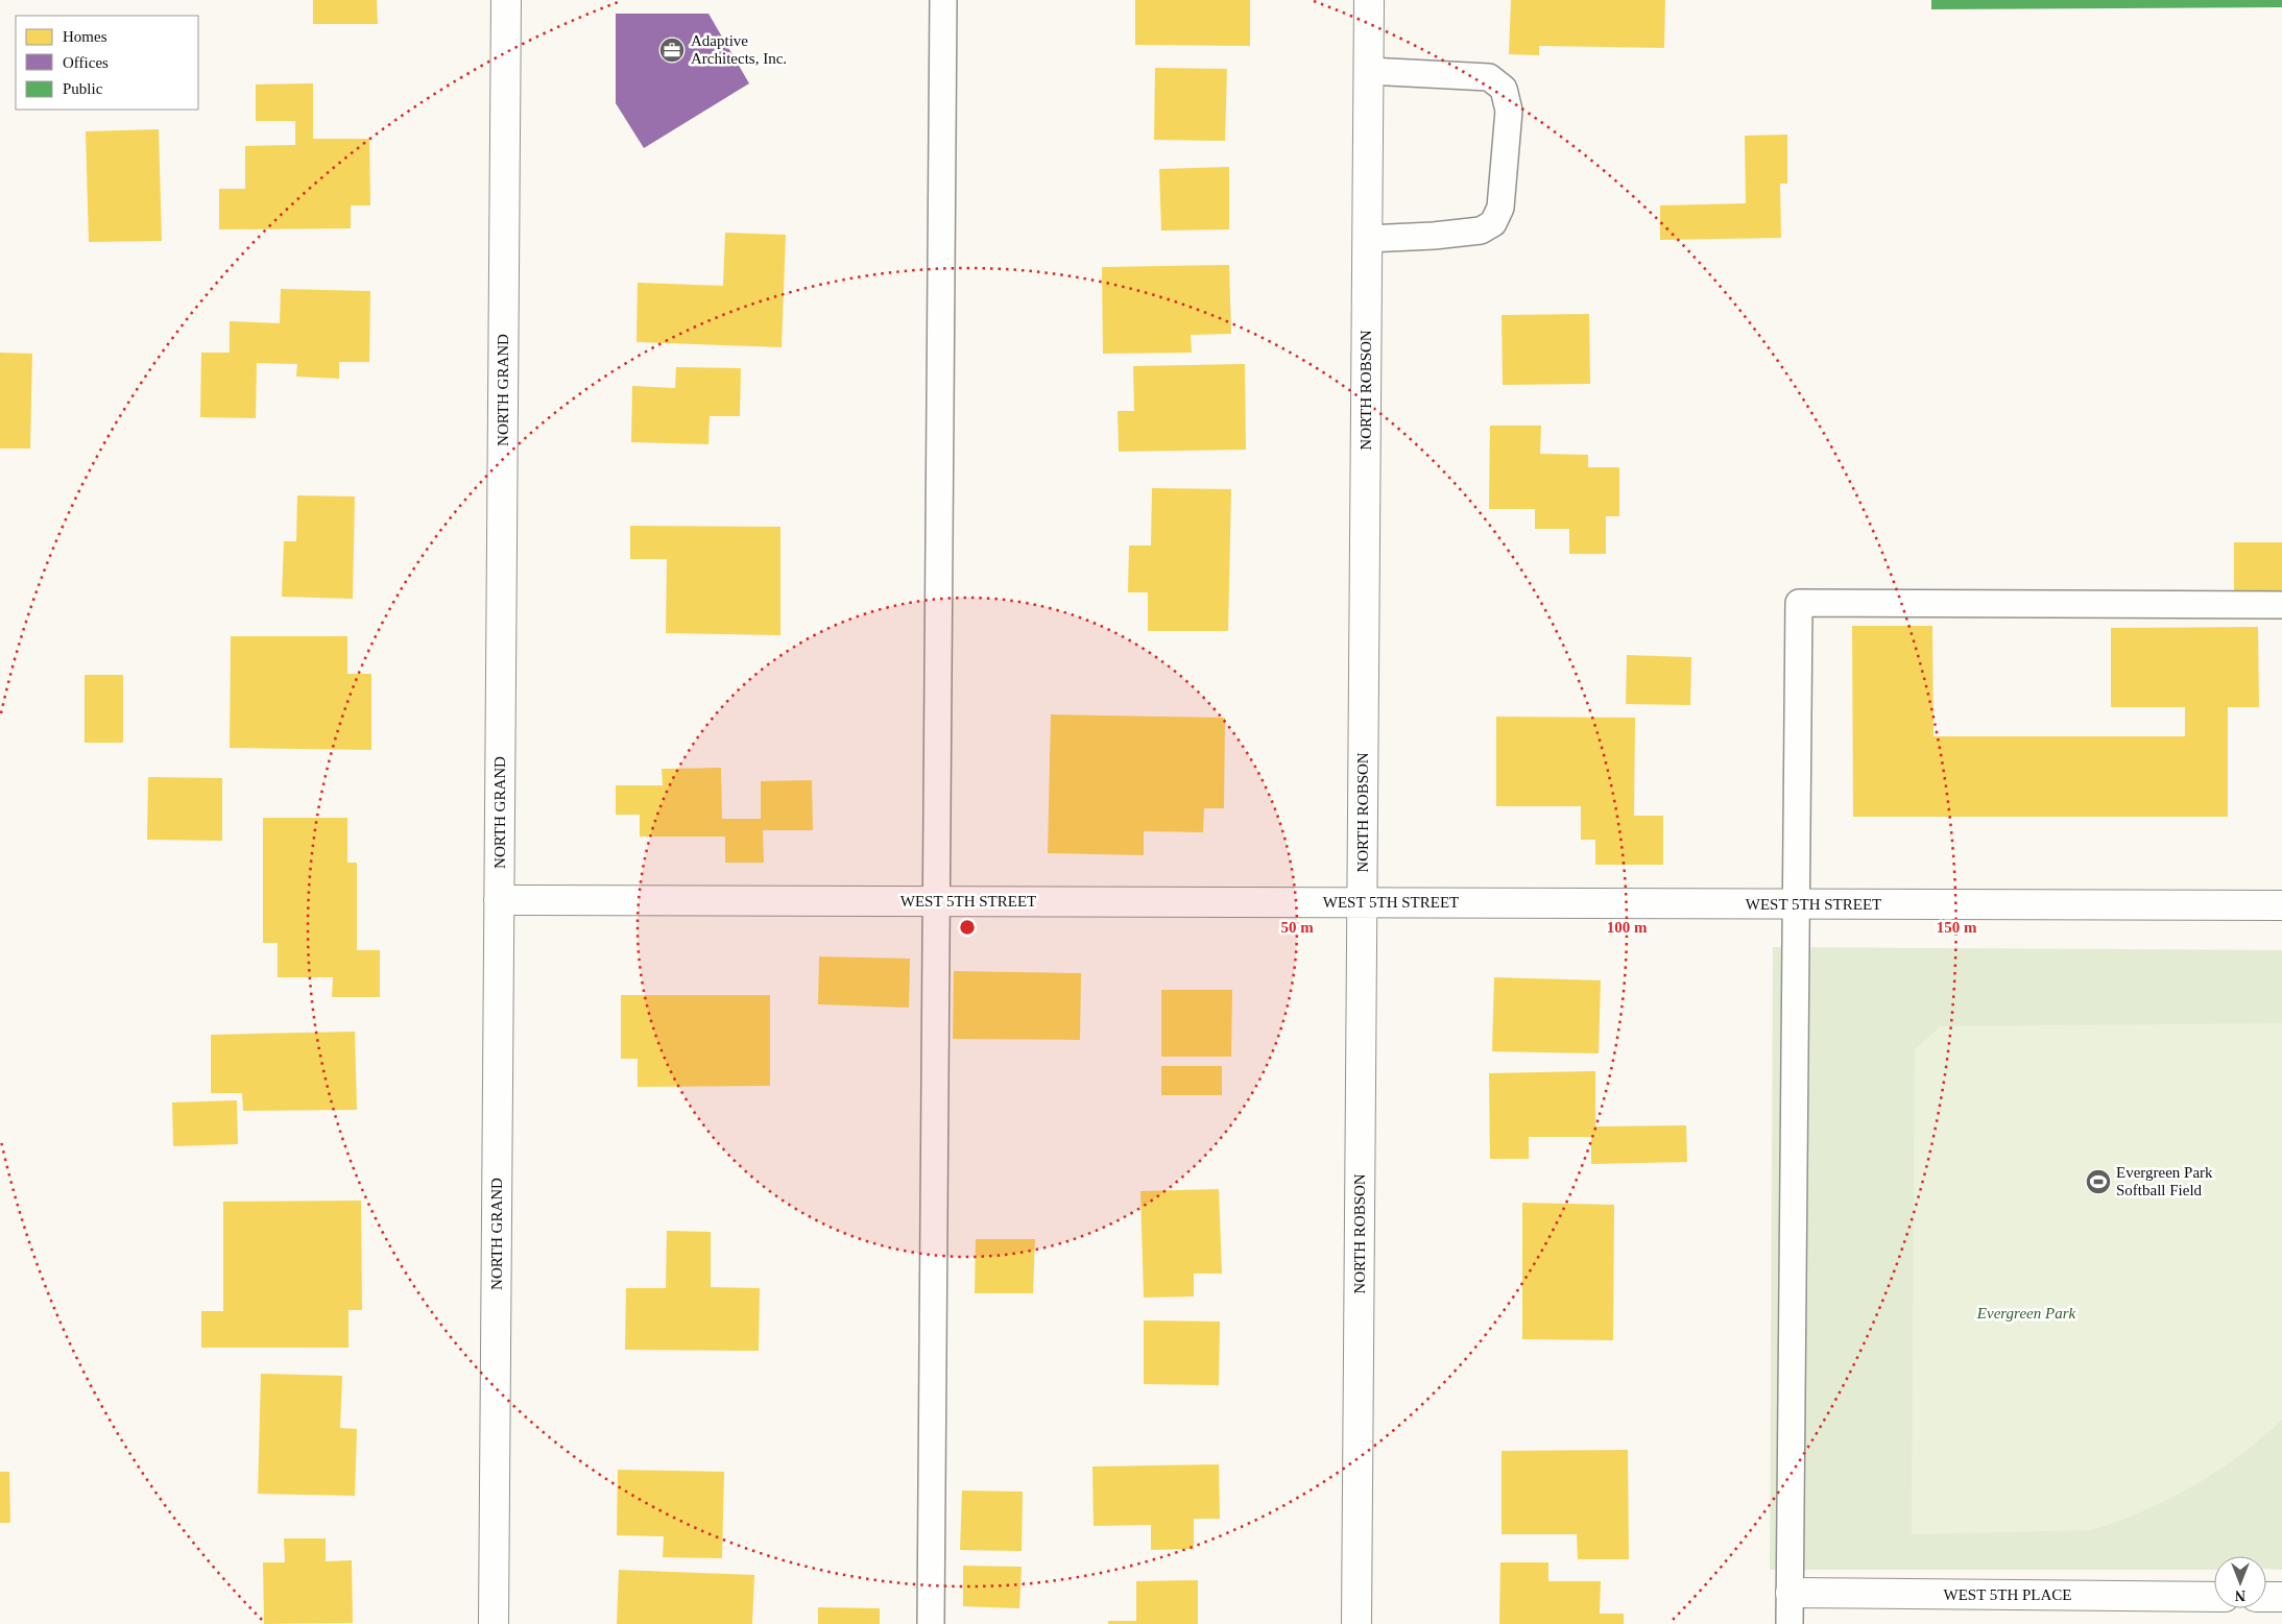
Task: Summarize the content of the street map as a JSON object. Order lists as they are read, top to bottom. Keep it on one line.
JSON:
{"streets":{"street":["NORTH GRAND","NORTH ROBSON","WEST 5TH STREET","WEST 5TH PLACE"]},"crossings":[["NORTH GRAND","WEST 5TH STREET"],["NORTH ROBSON","WEST 5TH STREET"]],"parks":["Evergreen Park"],"places":{"office":["Adaptive Architects, Inc."],"sports":["Evergreen Park Softball Field"]},"legend":["Homes","Offices","Public"],"north":"bottom","rings":["50 m","100 m","150 m"]}
